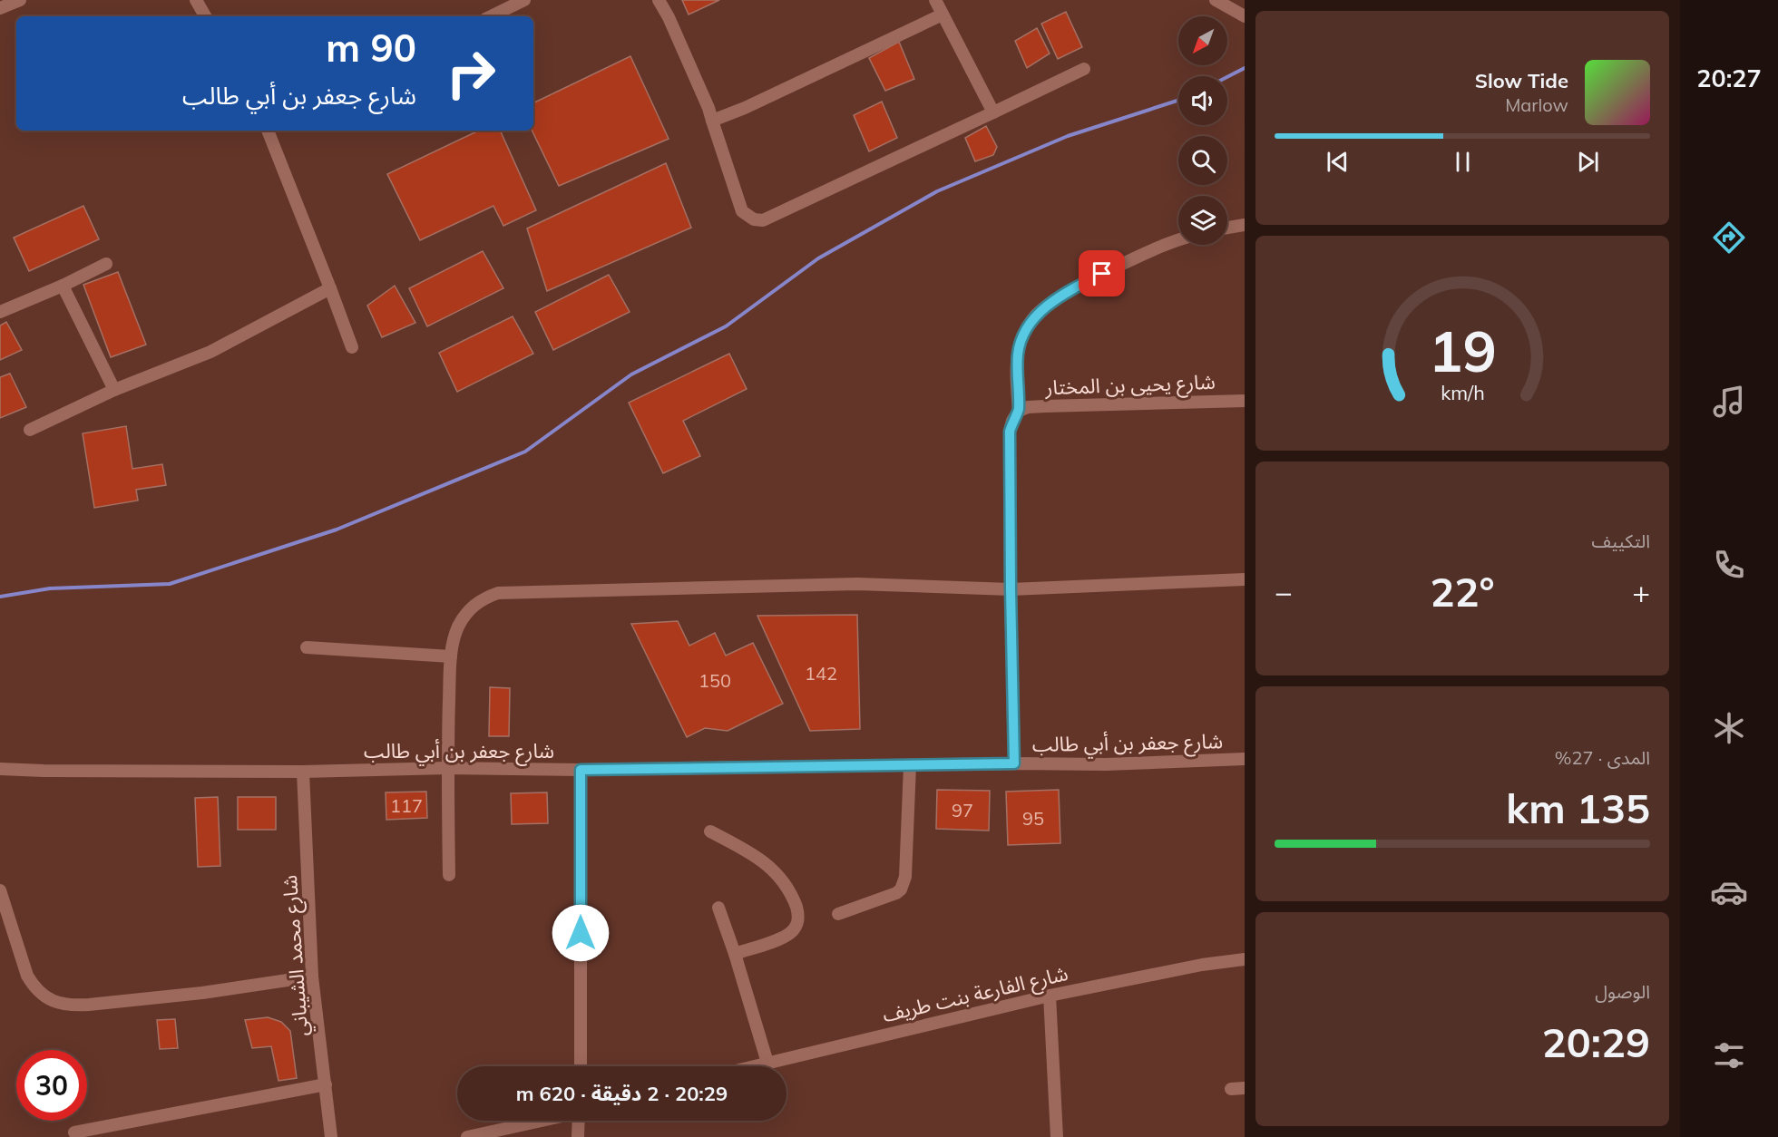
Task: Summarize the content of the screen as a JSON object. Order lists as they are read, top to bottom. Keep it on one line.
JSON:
{"streets":{"street":["شارع يحيى بن المختار","شارع جعفر بن أبي طالب","شارع محمد الشيباني","شارع الفارعة بنت طريف"]},"crossings":[["شارع جعفر بن أبي طالب","شارع محمد الشيباني"]],"house_numbers":["142","150","117","97","95"],"north":"bottom left","page":{"tabs":"20:27","turn":["90 m","شارع جعفر بن أبي طالب"],"song":["Slow Tide","Marlow"],"tile":["التكييف",["المدى · 27%","135 km"],["الوصول","20:29"]],"heat":["−","22°","+"],"limit":"30","trip":"20:29 · 2 دقيقة · 620 m","gauge":["19","km/h"]}}
